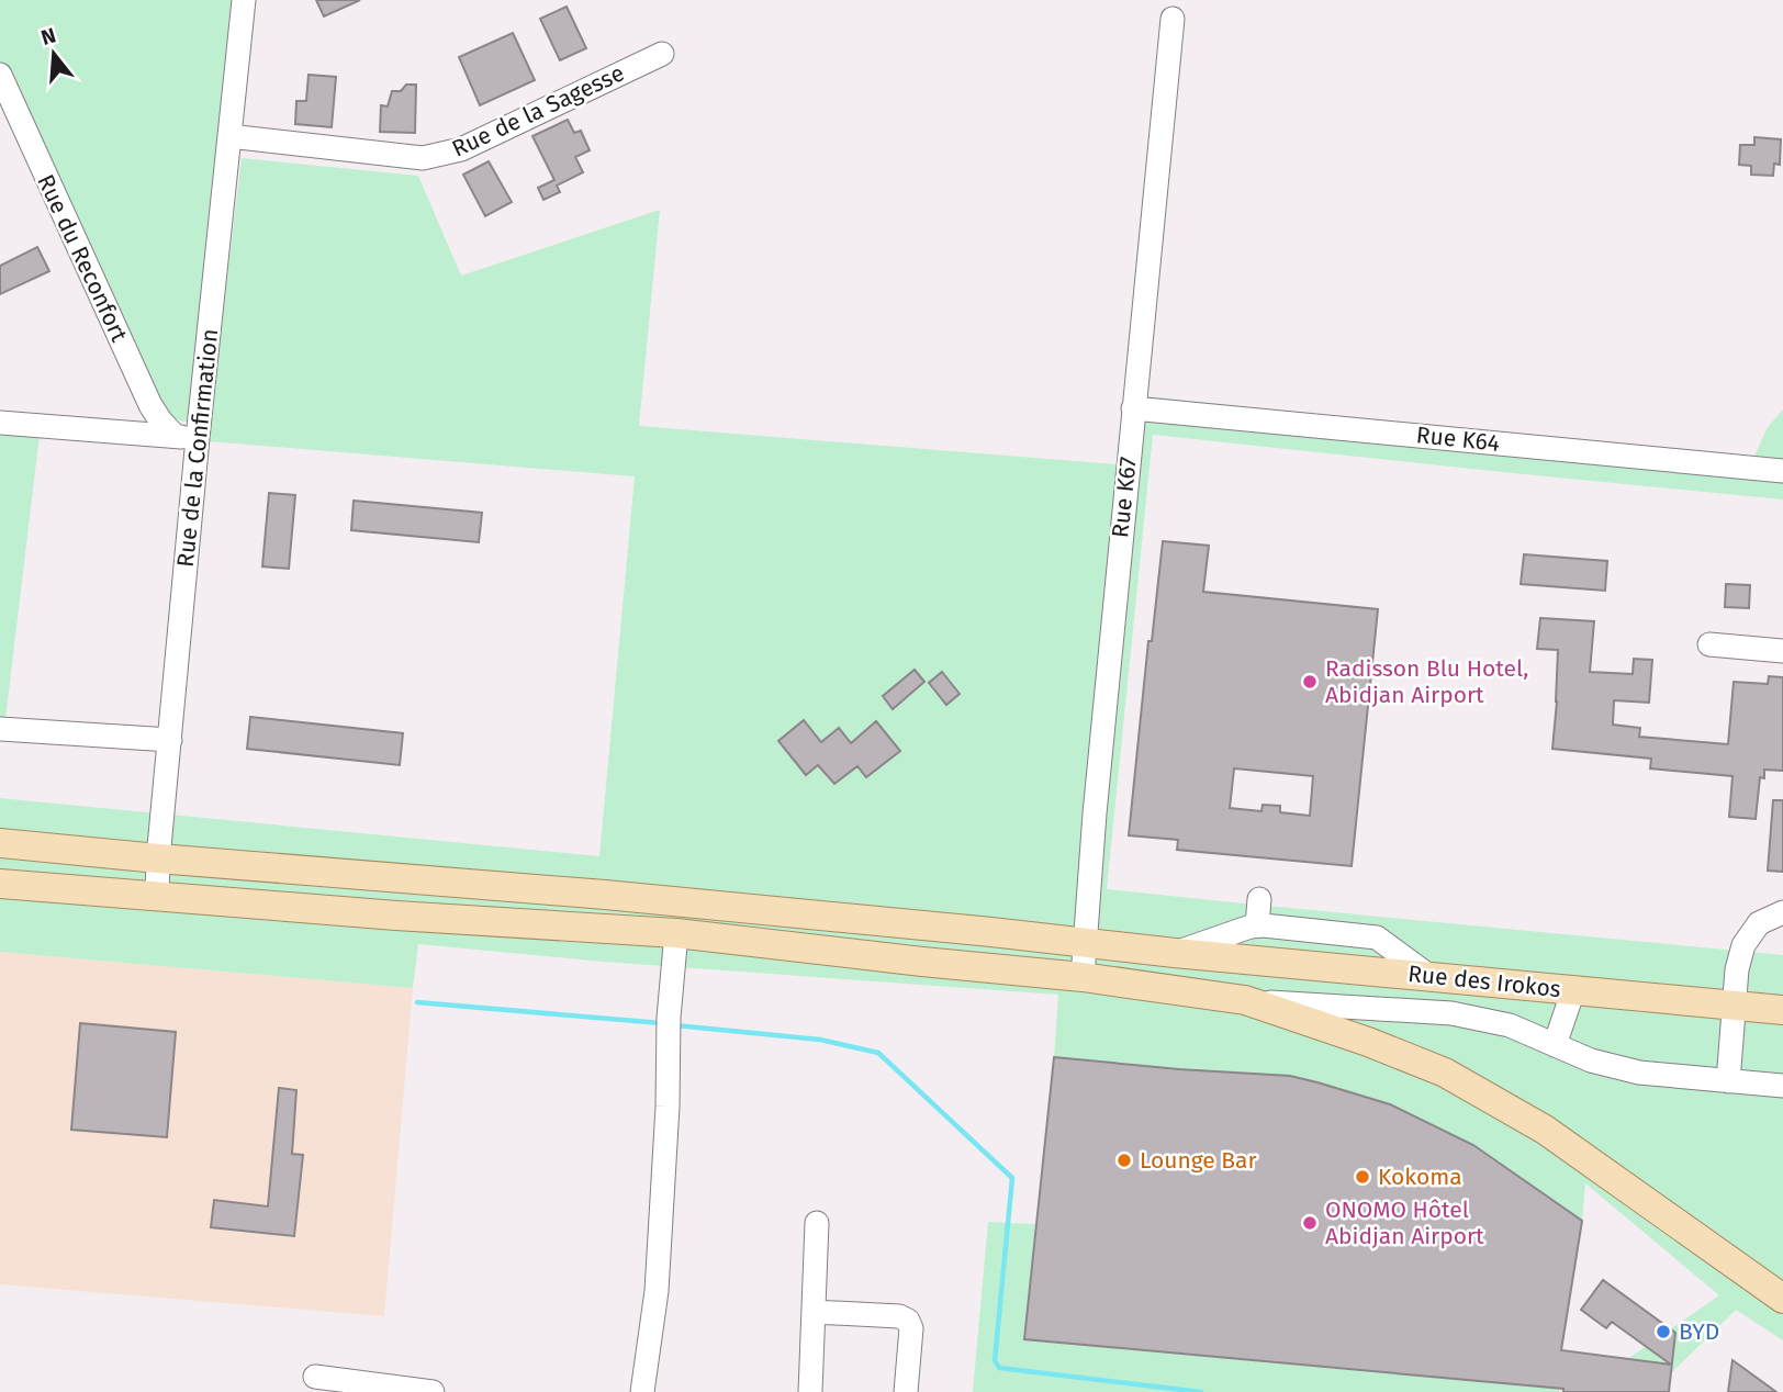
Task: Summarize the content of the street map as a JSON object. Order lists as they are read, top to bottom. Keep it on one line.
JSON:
{"streets":{"main road":["Rue des Irokos"],"street":["Rue de la Sagesse","Rue du Reconfort","Rue K64","Rue de la Confirmation","Rue K67"]},"crossings":[["Rue de la Sagesse","Rue de la Confirmation"],["Rue du Reconfort","Rue de la Confirmation"],["Rue K64","Rue K67"],["Rue de la Confirmation","Rue des Irokos"],["Rue K67","Rue des Irokos"]],"places":["Radisson Blu Hotel, Abidjan Airport","Lounge Bar","Kokoma","ONOMO Hôtel Abidjan Airport","BYD"],"north":"top"}
